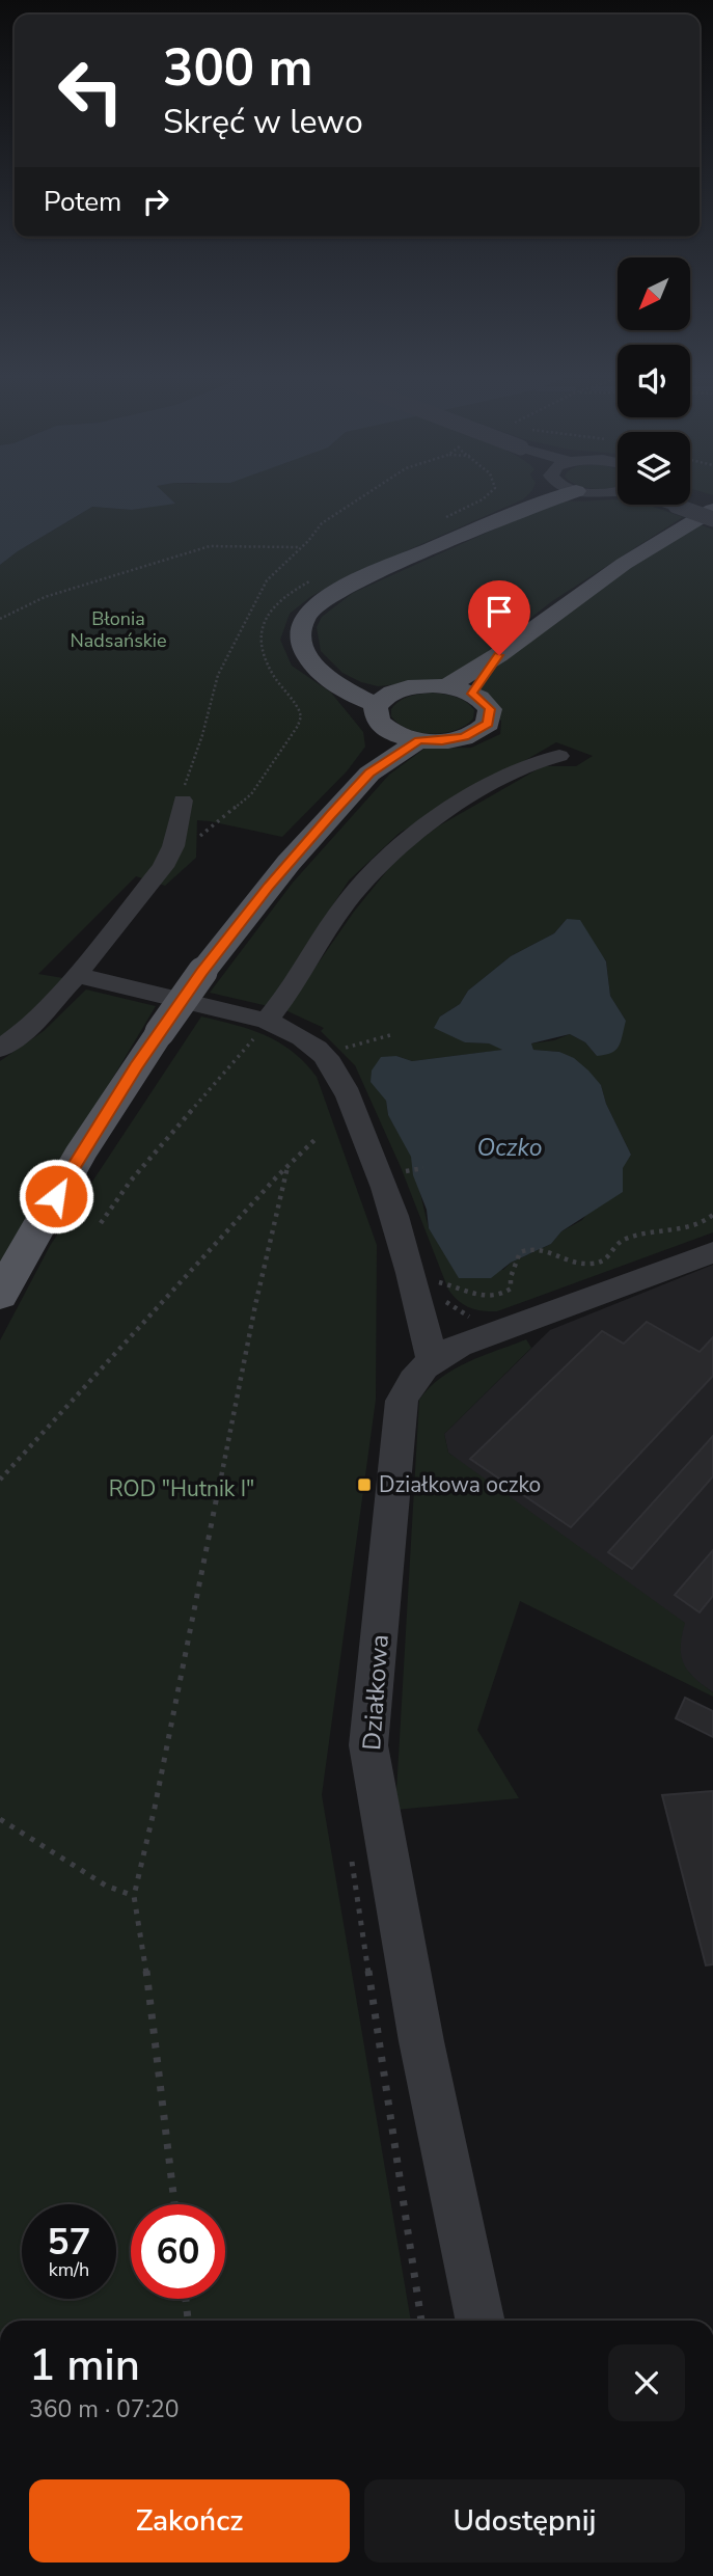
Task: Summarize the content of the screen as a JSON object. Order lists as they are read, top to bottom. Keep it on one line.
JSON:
{"streets":{"street":["Działkowa"]},"water":["Oczko"],"parks":["Błonia Nadsańskie","ROD \"Hutnik I\""],"places":{"transit":["Działkowa oczko"]},"north":"bottom left","page":{"turn":["300 m","Skręć w lewo"],"then":"Potem","speed":"57 km/h","limit":"60","heading":["1 min","360 m · 07:20"],"buttons":["Zakończ","Udostępnij"]}}
